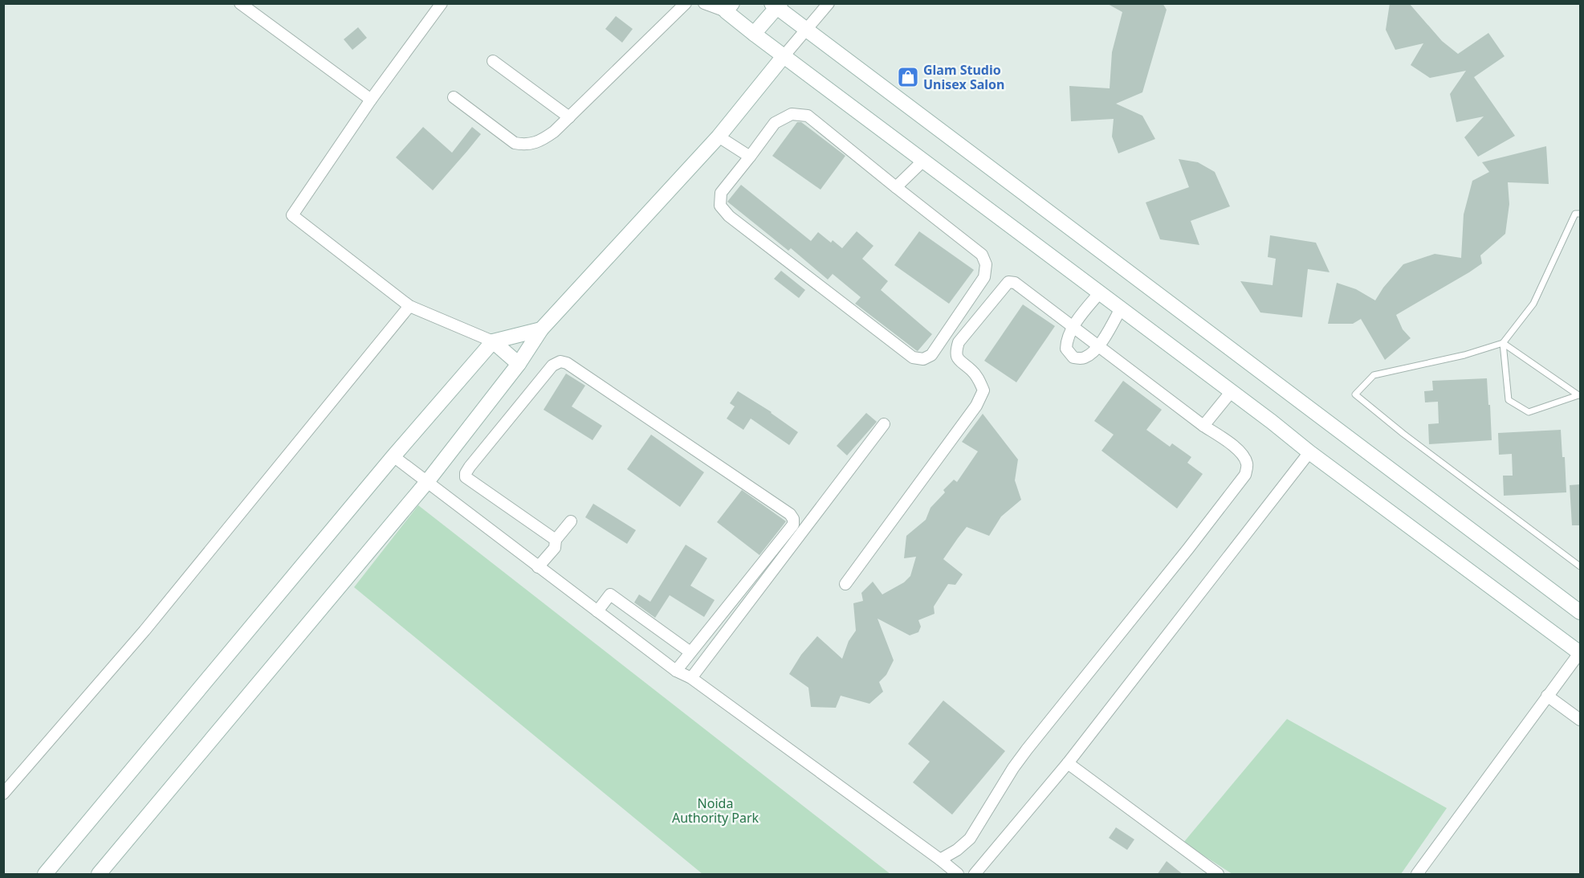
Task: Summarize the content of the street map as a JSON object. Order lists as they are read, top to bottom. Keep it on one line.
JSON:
{"parks":["Noida Authority Park"],"places":{"shop":["Glam Studio Unisex Salon"]}}
